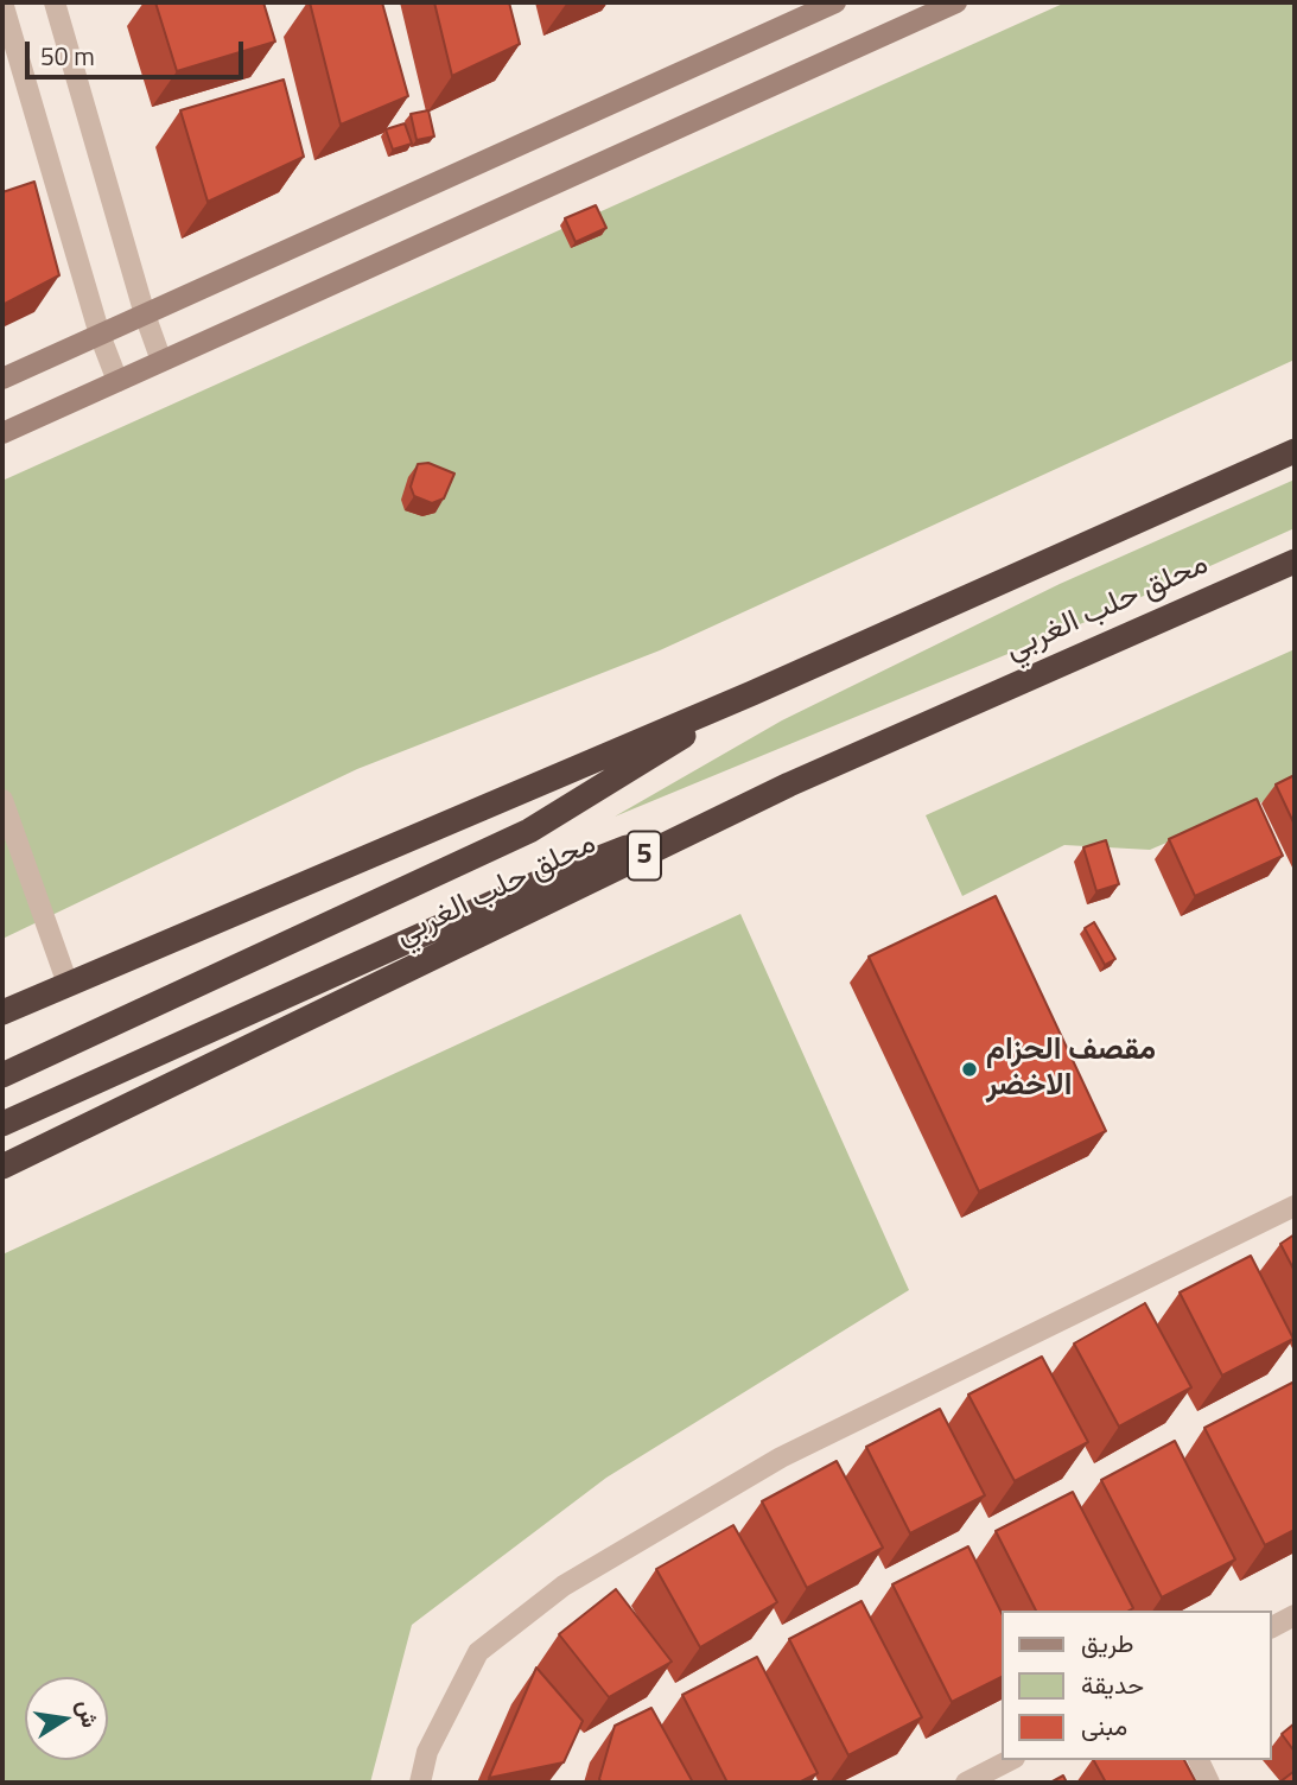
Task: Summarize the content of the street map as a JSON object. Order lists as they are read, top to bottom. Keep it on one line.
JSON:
{"streets":{"highway":["محلق حلب الغربي","5"]},"places":["مقصف الحزام الاخضر"],"legend":["طريق","حديقة","مبنى"],"scale_bar":"50 m","north":"right"}
